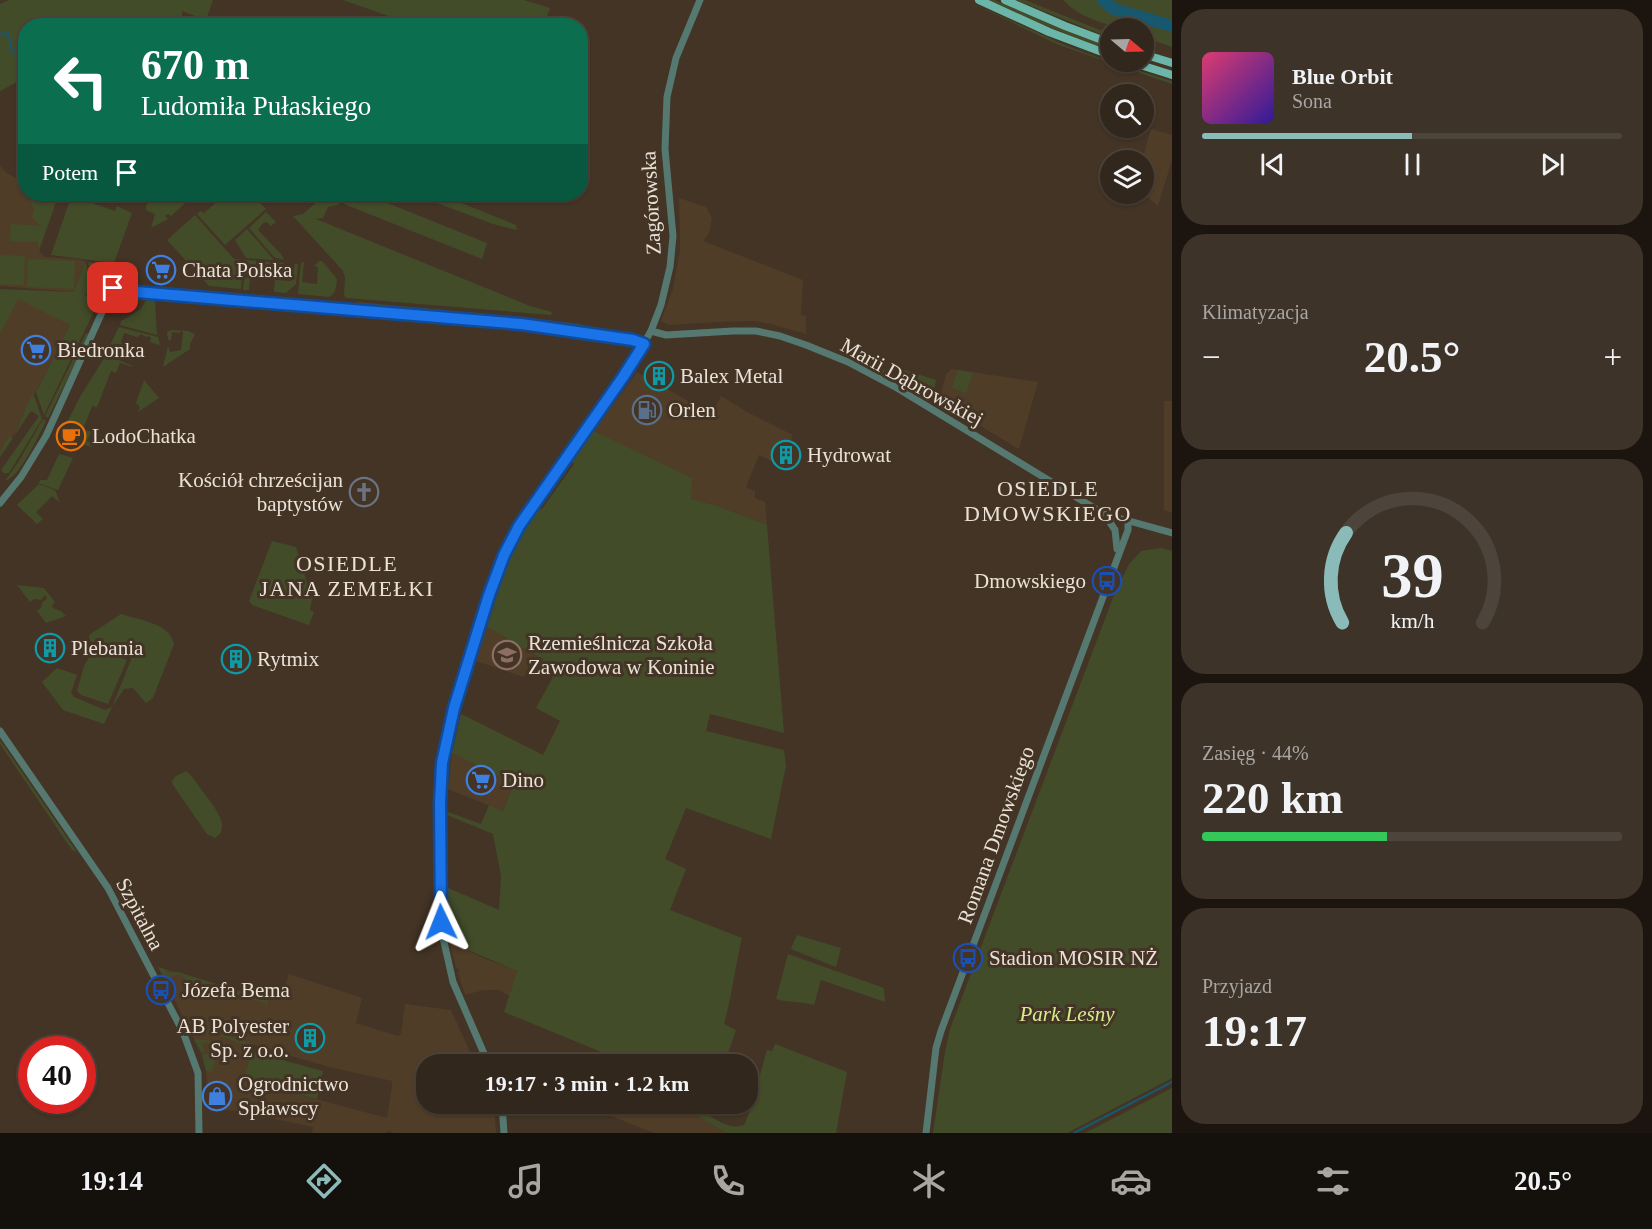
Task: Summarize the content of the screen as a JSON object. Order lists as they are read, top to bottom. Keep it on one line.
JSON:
{"streets":{"street":["Zagórowska","Marii Dąbrowskiej","Romana Dmowskiego","Szpitalna"]},"crossings":[["Zagórowska","Marii Dąbrowskiej"],["Marii Dąbrowskiej","Romana Dmowskiego"]],"districts":["OSIEDLE DMOWSKIEGO","OSIEDLE JANA ZEMEŁKI"],"parks":["Park Leśny"],"places":{"supermarket":["Chata Polska","Biedronka","Dino"],"building":["Balex Metal","Hydrowat","Plebania","Rytmix","AB Polyester Sp. z o.o."],"fuel station":["Orlen"],"cafe":["LodoChatka"],"church":["Kościół chrześcijan baptystów"],"bus stop":["Dmowskiego","Stadion MOSIR NŻ","Józefa Bema"],"school or university":["Rzemieślnicza Szkoła Zawodowa w Koninie"],"shop":["Ogrodnictwo Spławscy"]},"north":"right","page":{"turn":["670 m","Ludomiła Pułaskiego"],"song":["Blue Orbit","Sona"],"then":"Potem","tile":["Klimatyzacja",["Zasięg · 44%","220 km"],["Przyjazd","19:17"]],"heat":["−","20.5°","+"],"limit":"40","trip":"19:17 · 3 min · 1.2 km","tabs":["19:14","20.5°"],"gauge":["39","km/h"]}}
